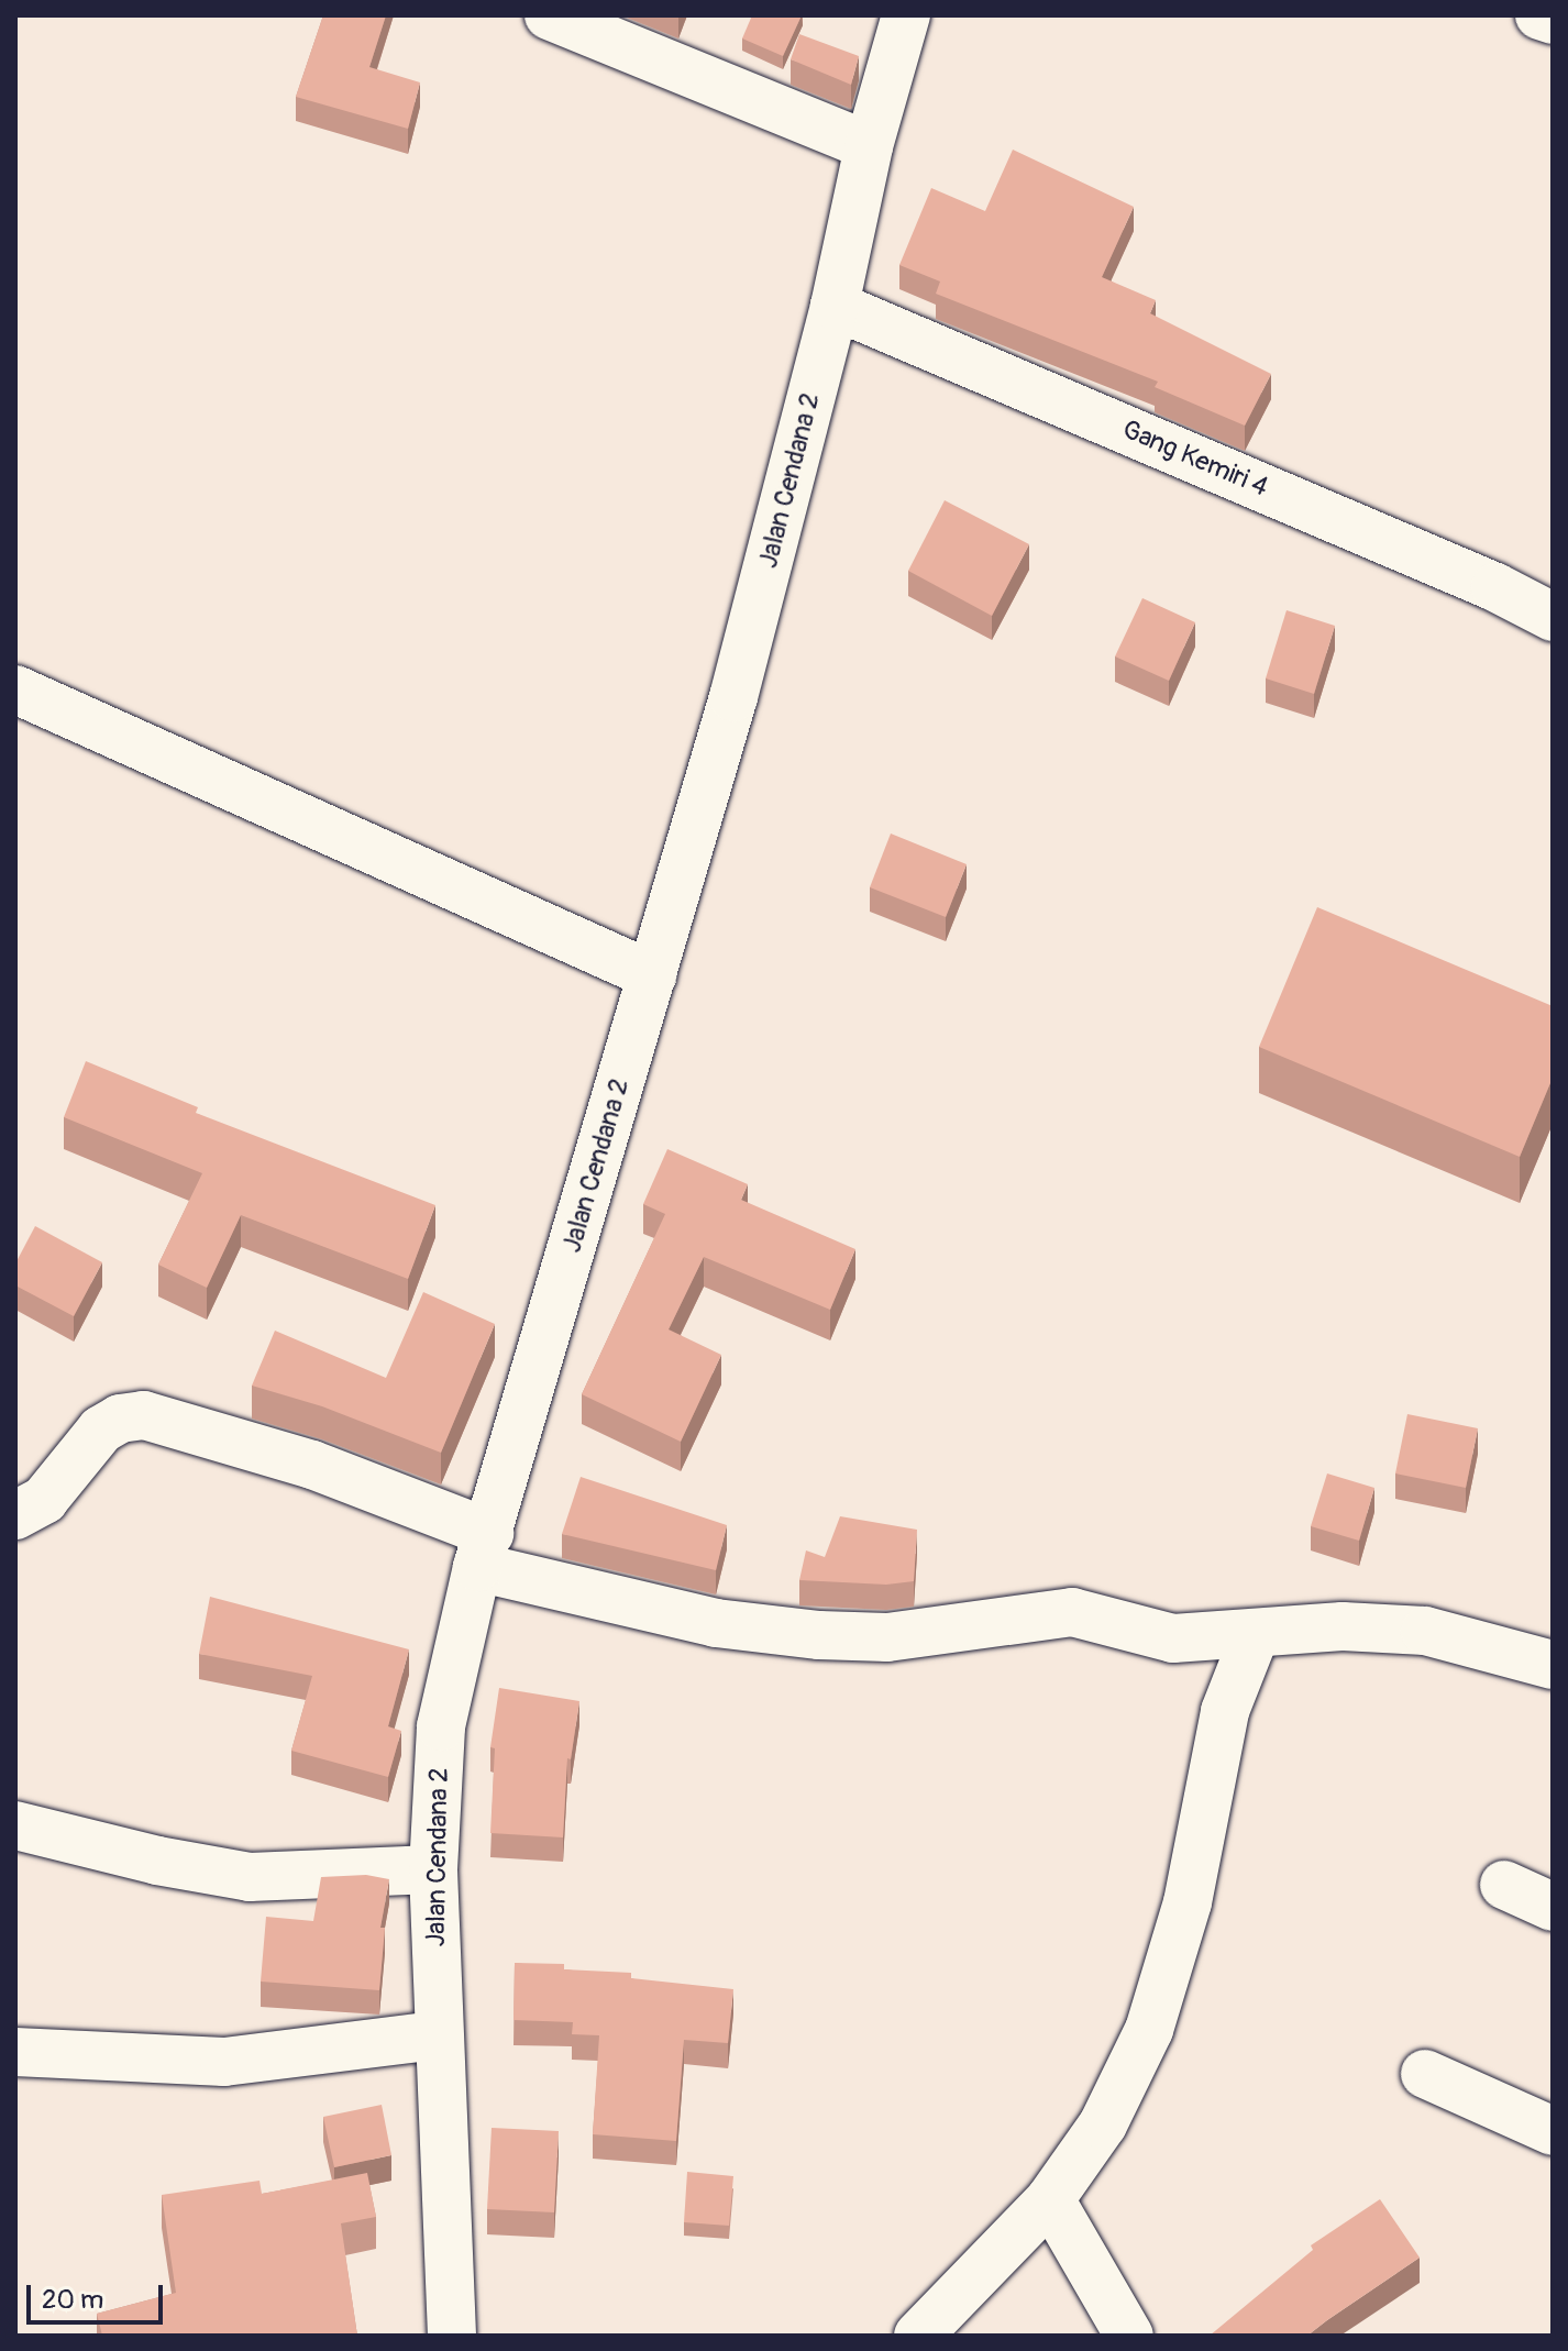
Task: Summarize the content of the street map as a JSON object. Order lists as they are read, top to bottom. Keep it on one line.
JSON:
{"streets":{"street":["Gang Kemiri 4","Jalan Cendana 2"]},"crossings":[["Gang Kemiri 4","Jalan Cendana 2"]],"scale_bar":"20 m"}
